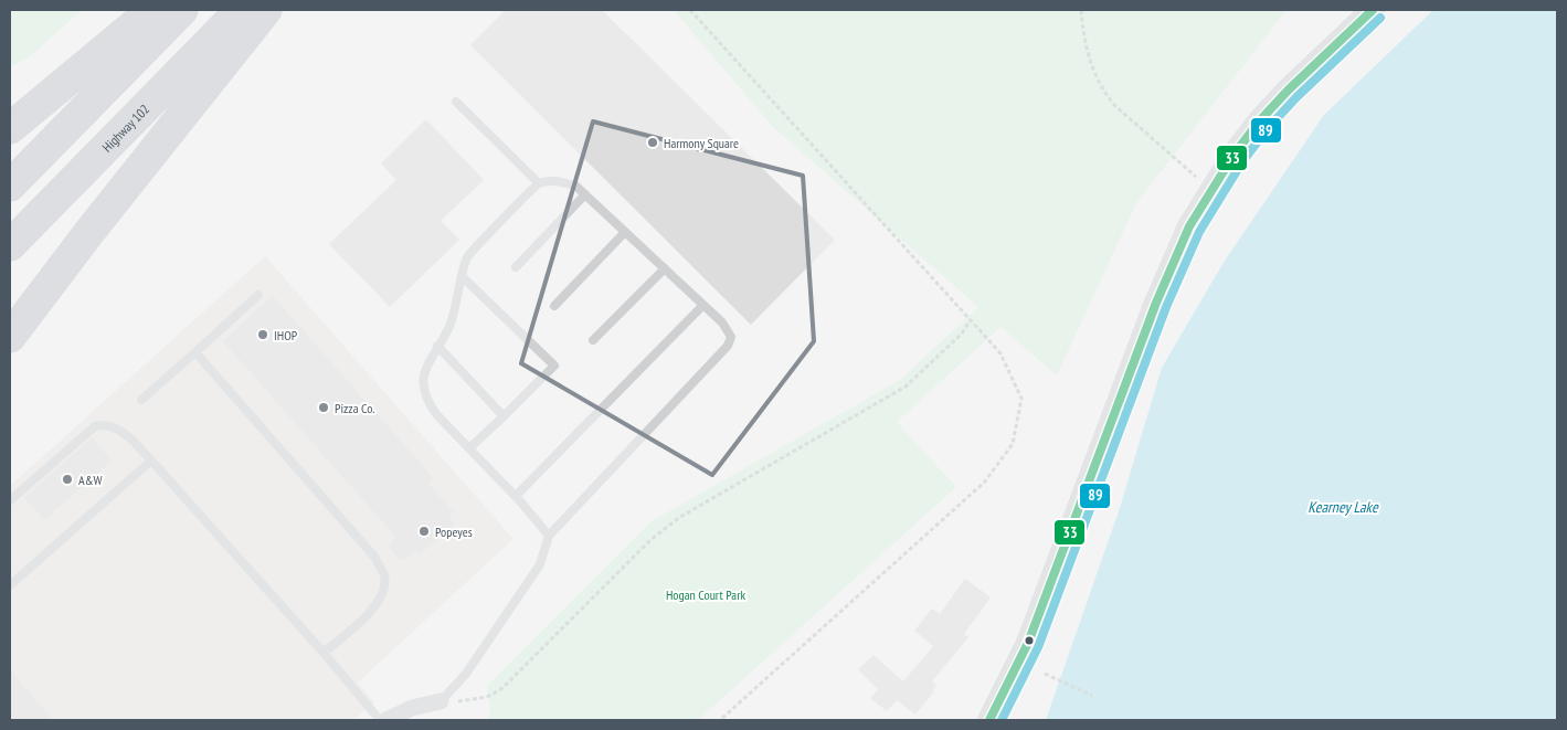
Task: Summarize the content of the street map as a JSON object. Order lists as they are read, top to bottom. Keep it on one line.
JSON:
{"streets":{"highway":["Highway 102"]},"water":["Kearney Lake"],"parks":["Hogan Court Park"],"places":["Harmony Square","IHOP","Pizza Co.","A&W","Popeyes"],"lines":["transit line 33","transit line 89"]}
